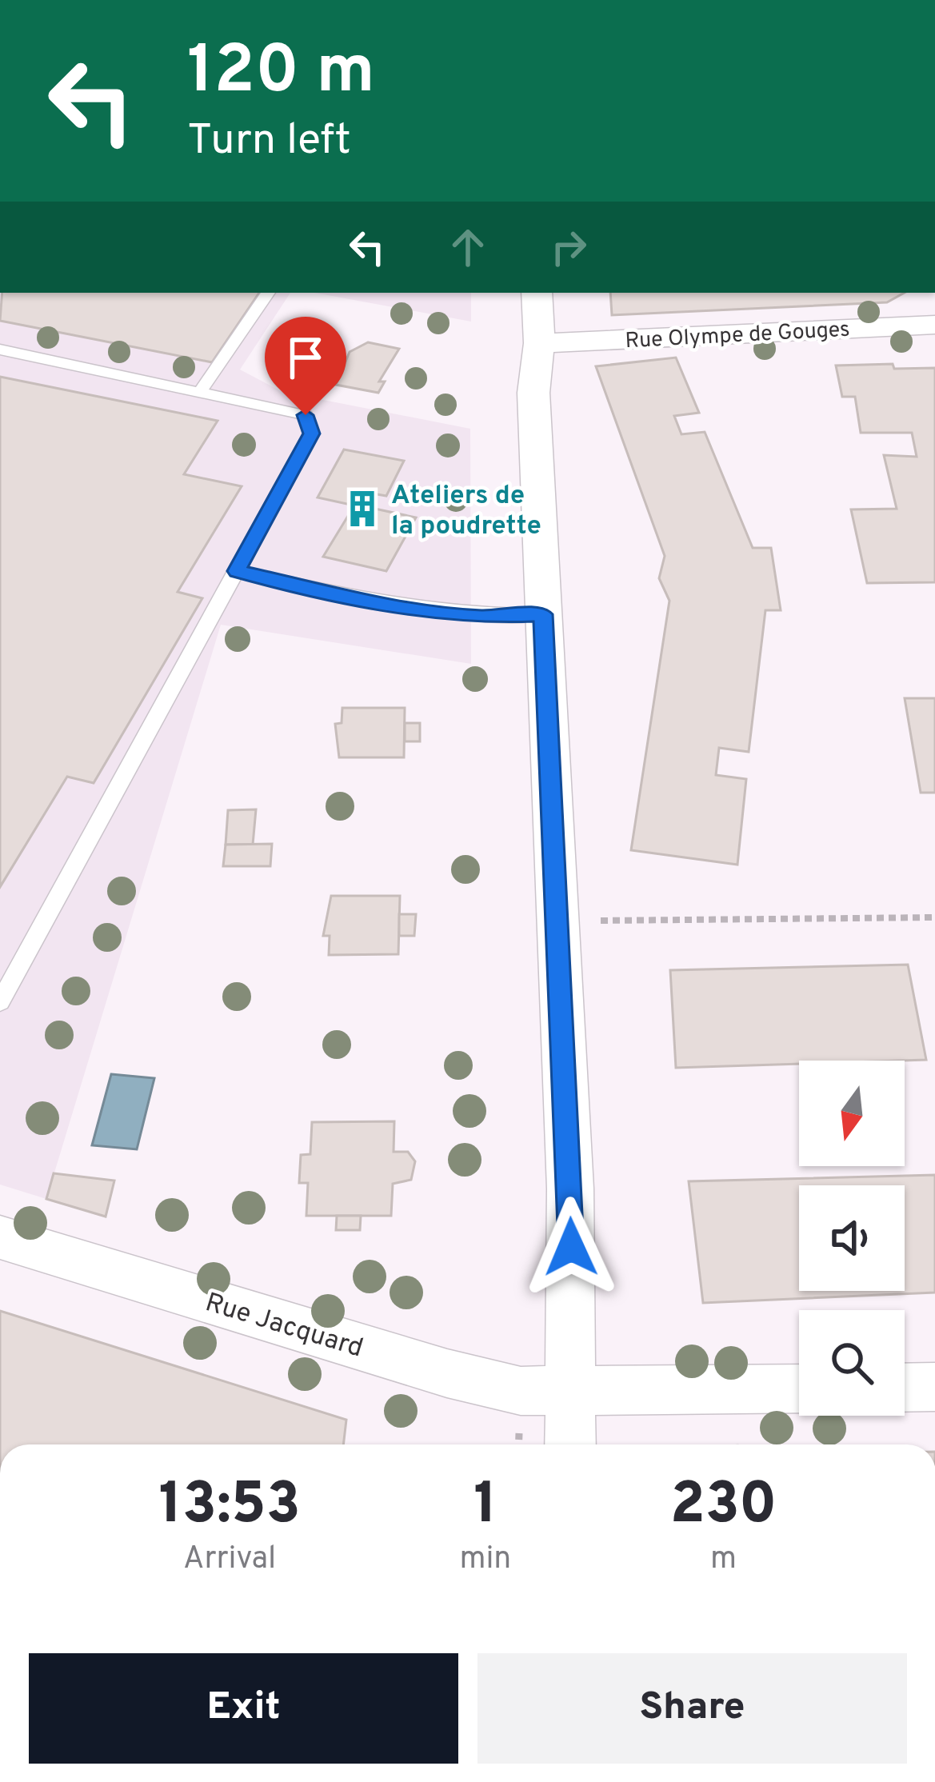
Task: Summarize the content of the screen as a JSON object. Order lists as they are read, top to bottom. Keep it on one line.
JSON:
{"streets":{"street":["Rue Olympe de Gouges","Rue Jacquard"]},"places":{"building":["Ateliers de la poudrette"]},"north":"bottom","page":{"turn":["120 m","Turn left"],"eta":["13:53","Arrival","1","min","230","m"],"buttons":["Exit","Share"]}}
